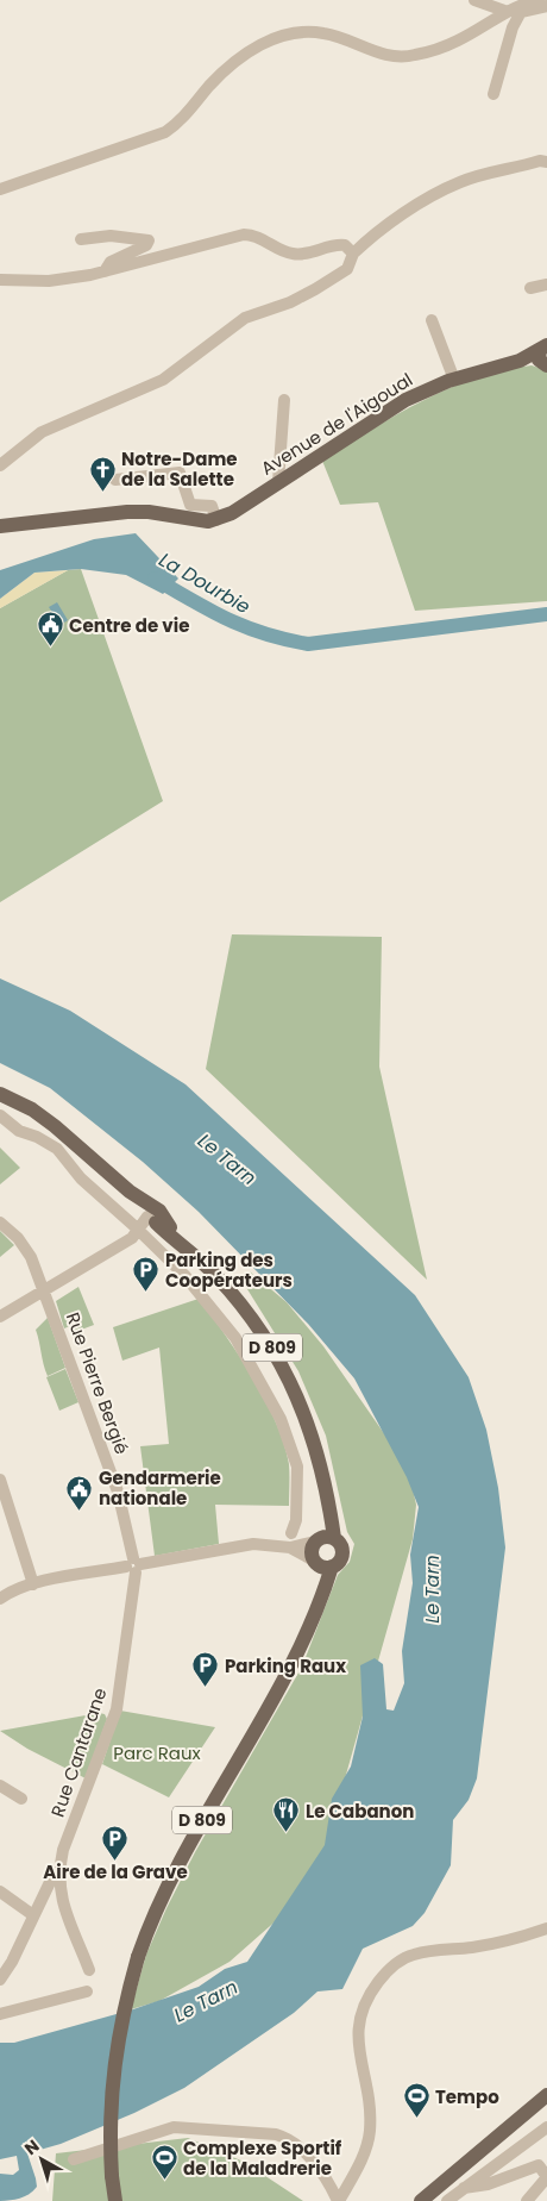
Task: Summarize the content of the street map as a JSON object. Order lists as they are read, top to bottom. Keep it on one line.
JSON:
{"streets":{"main road":["Avenue de l'Aigoual","D 809"],"street":["Rue Pierre Bergié","Rue Cantarane"]},"crossings":[["Rue Pierre Bergié","Rue Cantarane"]],"water":["La Dourbie","Le Tarn"],"parks":["Parc Raux"],"places":{"church":["Notre-Dame de la Salette"],"public building":["Centre de vie","Gendarmerie nationale"],"parking":["Parking des Coopérateurs","Parking Raux","Aire de la Grave"],"restaurant":["Le Cabanon"],"sports":["Tempo","Complexe Sportif de la Maladrerie"]},"north":"top left"}
